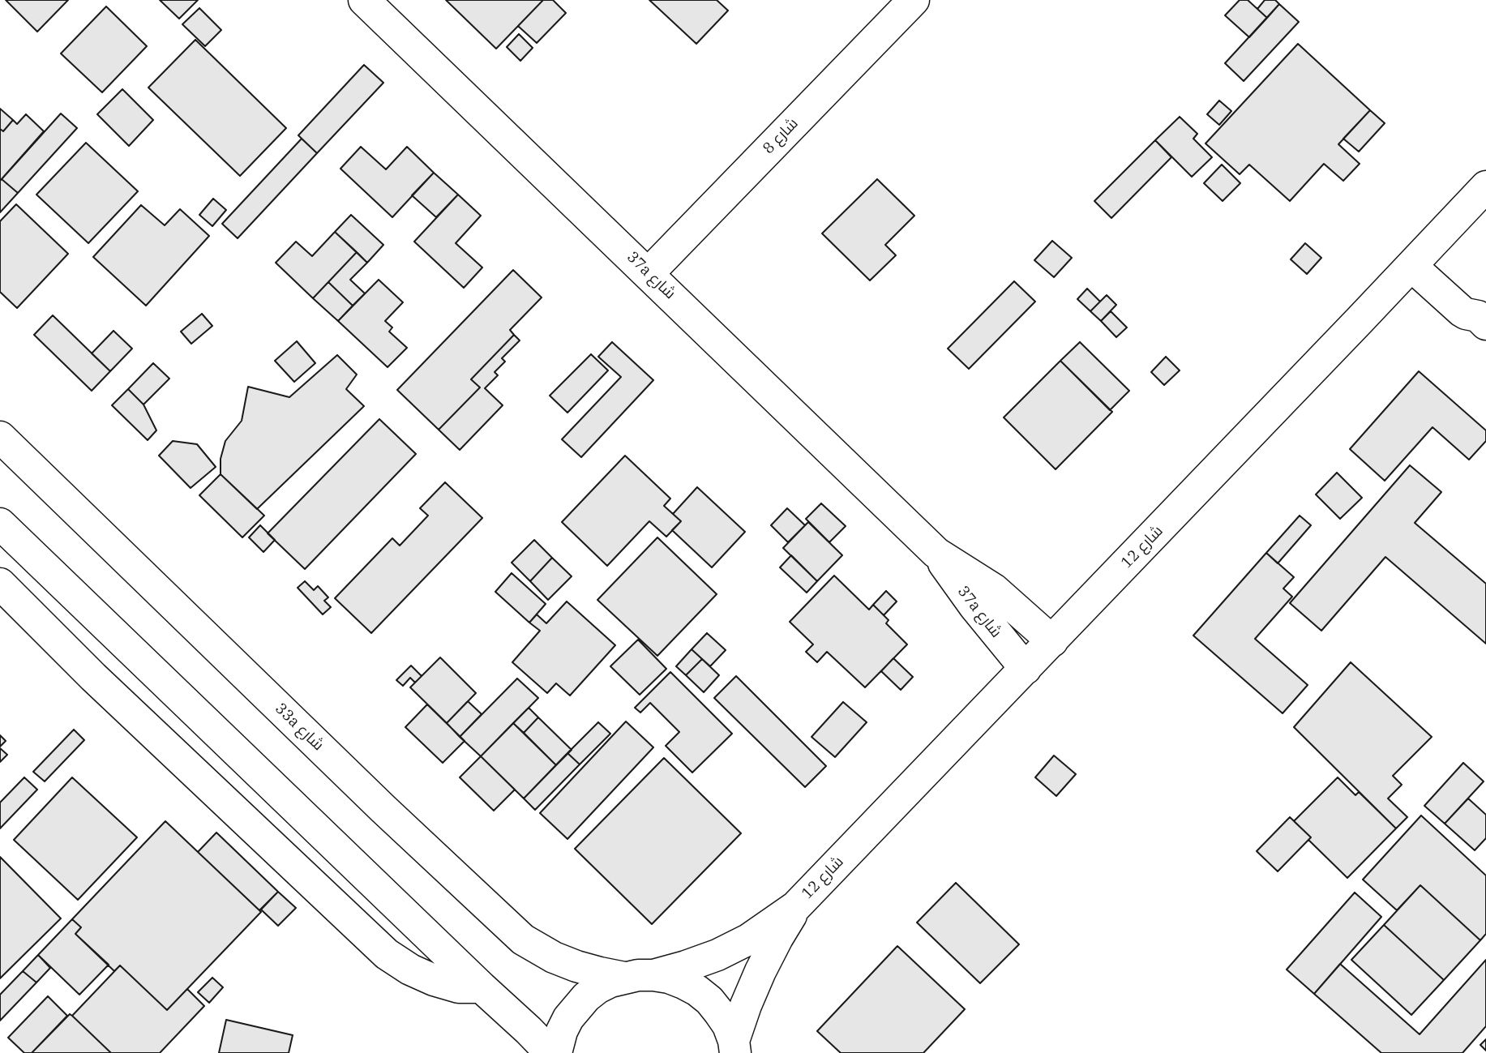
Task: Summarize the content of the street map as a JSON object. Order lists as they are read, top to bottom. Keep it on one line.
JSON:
{"streets":{"street":["شارع 8","37a شارع","شارع 12","33a شارع"]},"crossings":[["شارع 8","37a شارع"],["37a شارع","شارع 12"],["شارع 12","33a شارع"]]}
